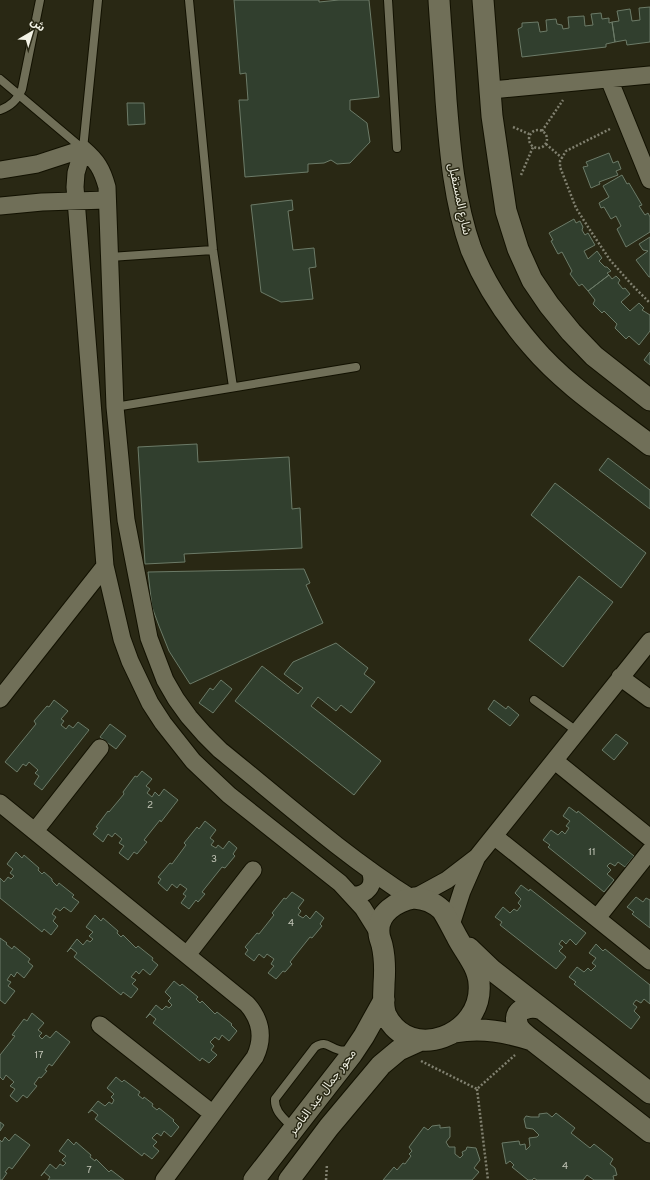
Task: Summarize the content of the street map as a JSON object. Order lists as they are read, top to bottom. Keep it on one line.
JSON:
{"streets":{"street":["شارع المستقبل","محور جمال عبد الناصر"]},"house_numbers":["2","11","3","4","17","4","7"],"north":"top right"}
